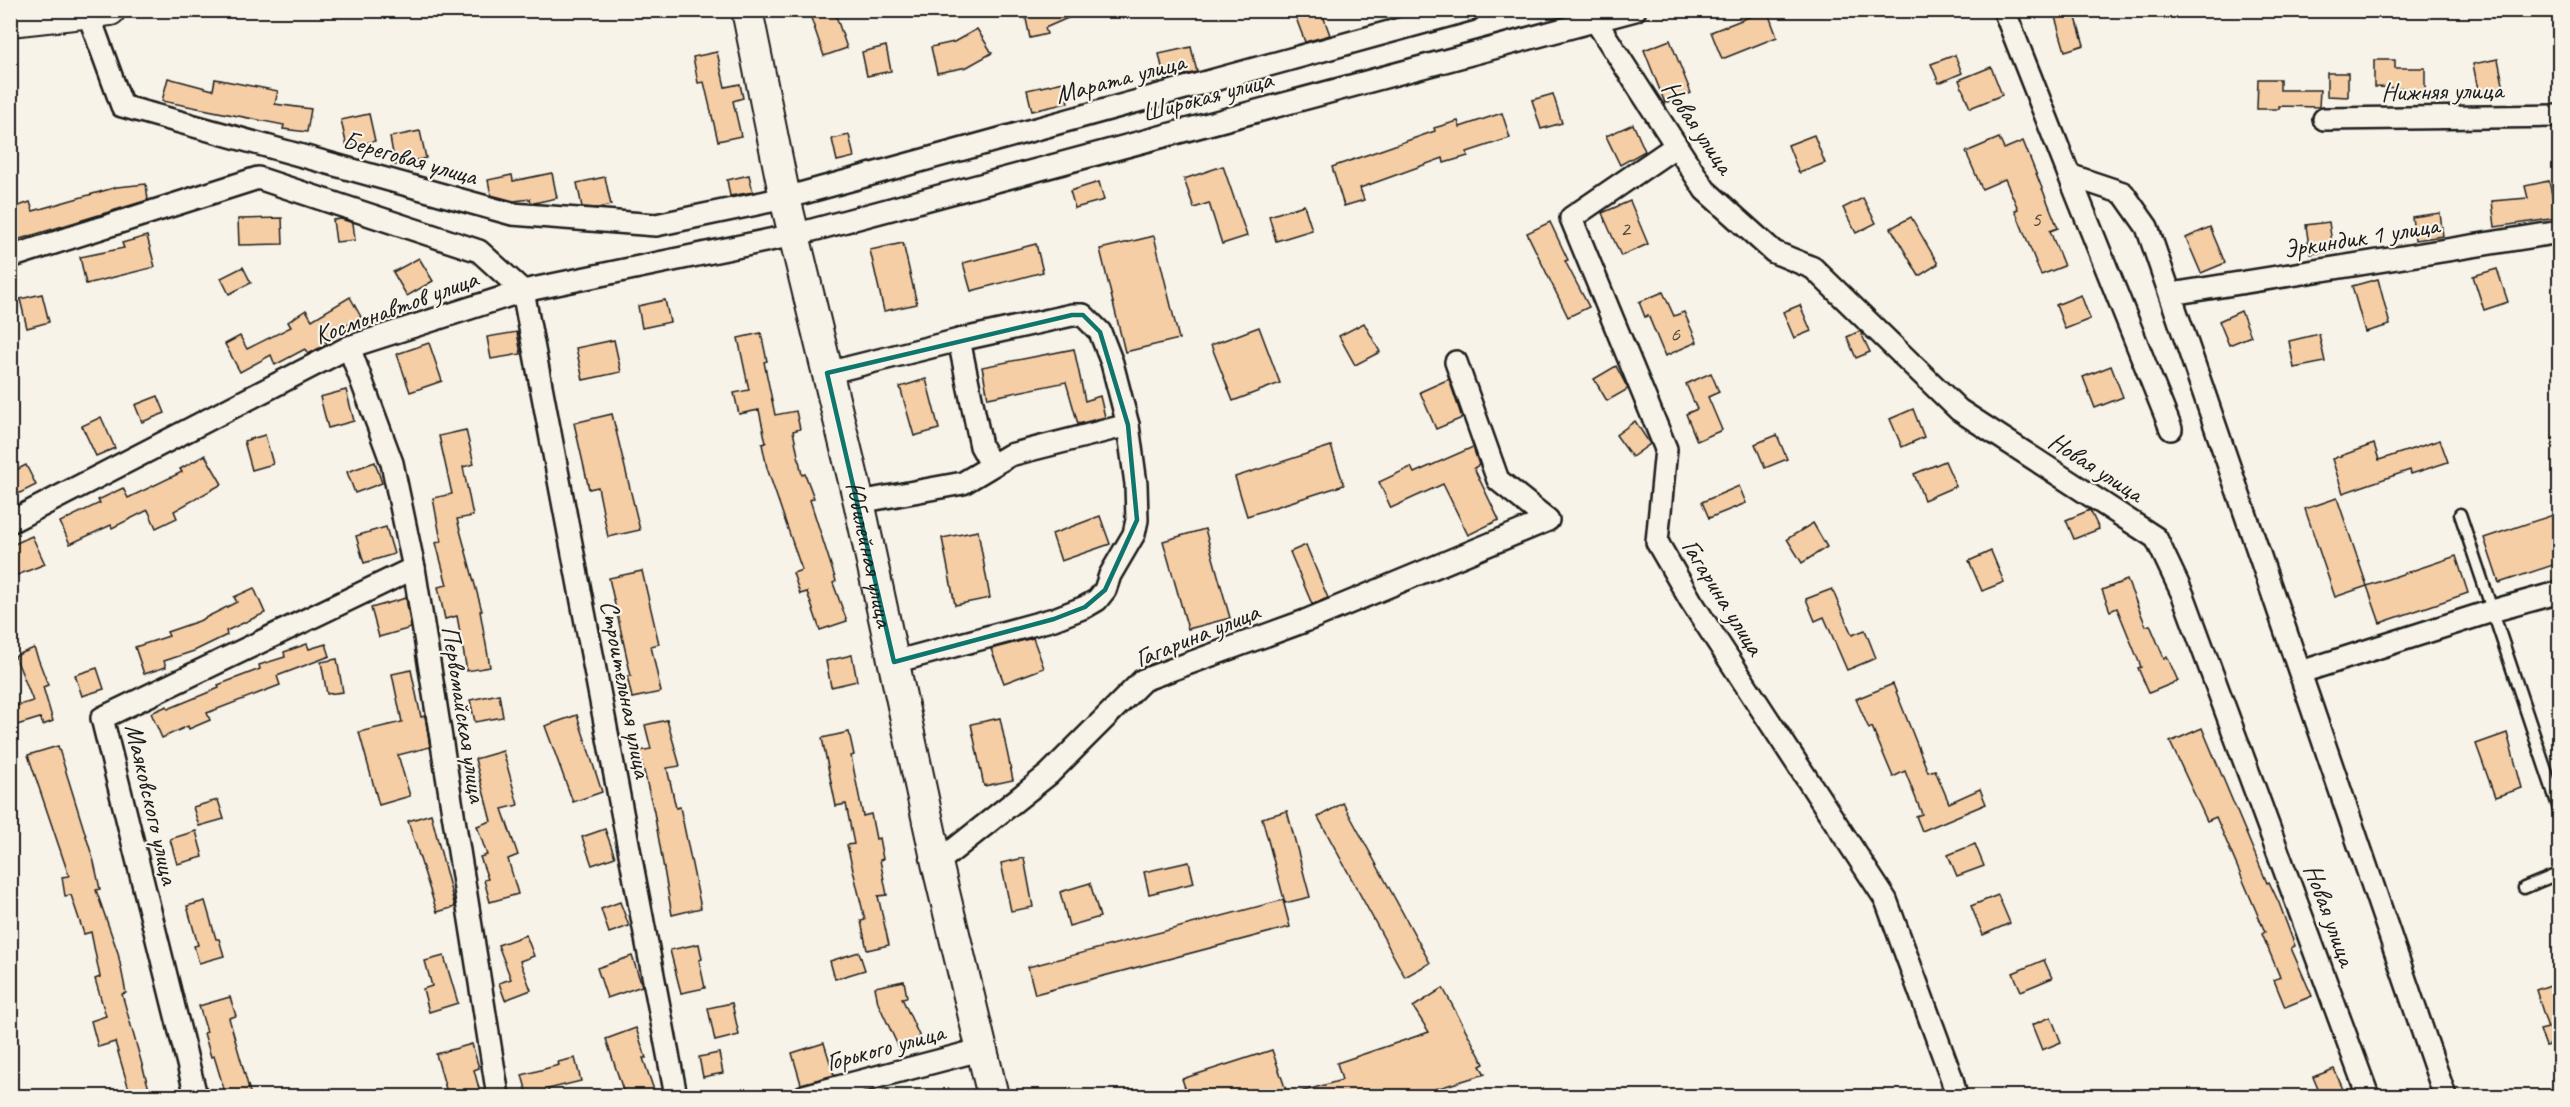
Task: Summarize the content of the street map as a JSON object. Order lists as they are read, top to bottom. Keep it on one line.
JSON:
{"streets":{"main road":["Юбилейная улица"],"street":["Марата улица","Нижняя улица","Широкая улица","Новая улица","Береговая улица","Эркиндик 1 улица","Космонавтов улица","Гагарина улица","Строительная улица","Первомайская улица","Маяковского улица","Горького улица"]},"crossings":[["Марата улица","Береговая улица"],["Марата улица","Юбилейная улица"],["Широкая улица","Новая улица"],["Широкая улица","Космонавтов улица"],["Широкая улица","Юбилейная улица"],["Новая улица","Эркиндик 1 улица"],["Новая улица","Гагарина улица"],["Береговая улица","Юбилейная улица"],["Космонавтов улица","Юбилейная улица"],["Космонавтов улица","Строительная улица"],["Космонавтов улица","Первомайская улица"],["Юбилейная улица","Гагарина улица"],["Юбилейная улица","Горького улица"],["Первомайская улица","Маяковского улица"]],"house_numbers":["5","2","6"]}
